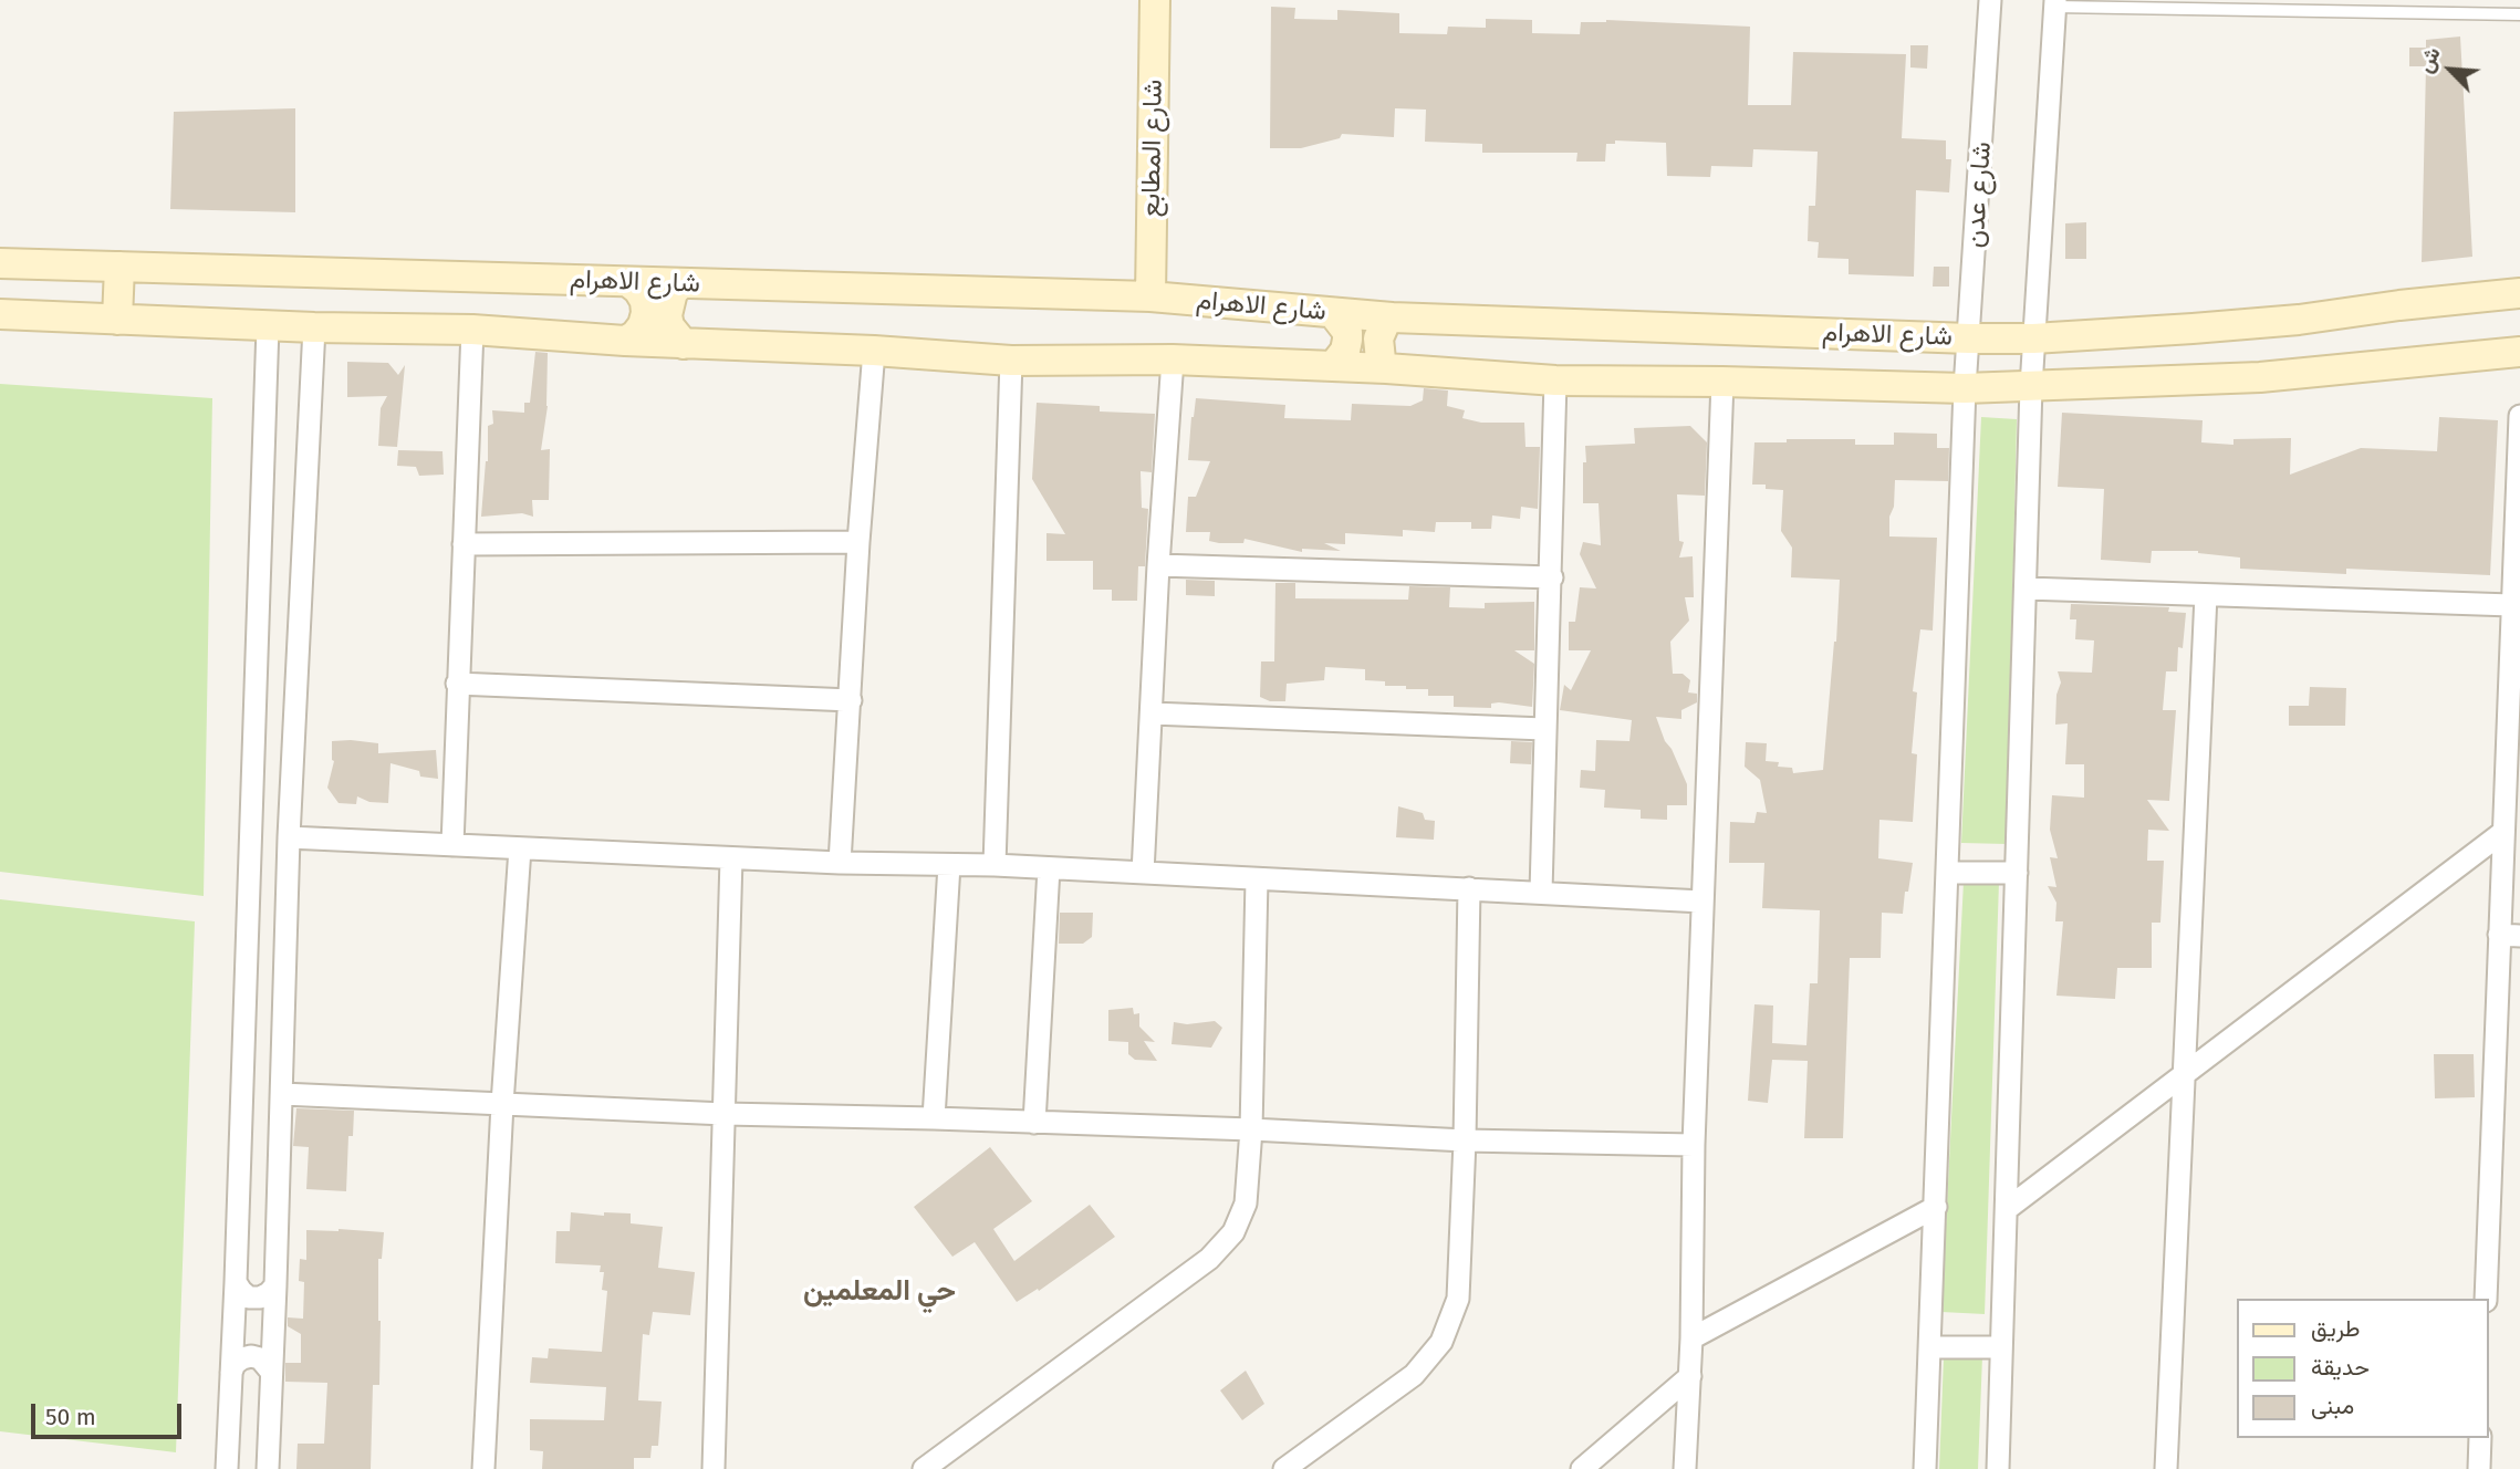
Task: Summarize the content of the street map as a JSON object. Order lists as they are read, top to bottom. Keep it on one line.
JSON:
{"streets":{"main road":["شارع المطابع","شارع الاهرام"],"street":["شارع عدن"]},"crossings":[["شارع المطابع","شارع الاهرام"],["شارع عدن","شارع الاهرام"]],"districts":["حي المعلمین"],"legend":["طريق","حديقة","مبنى"],"scale_bar":"50 m","north":"top left"}
